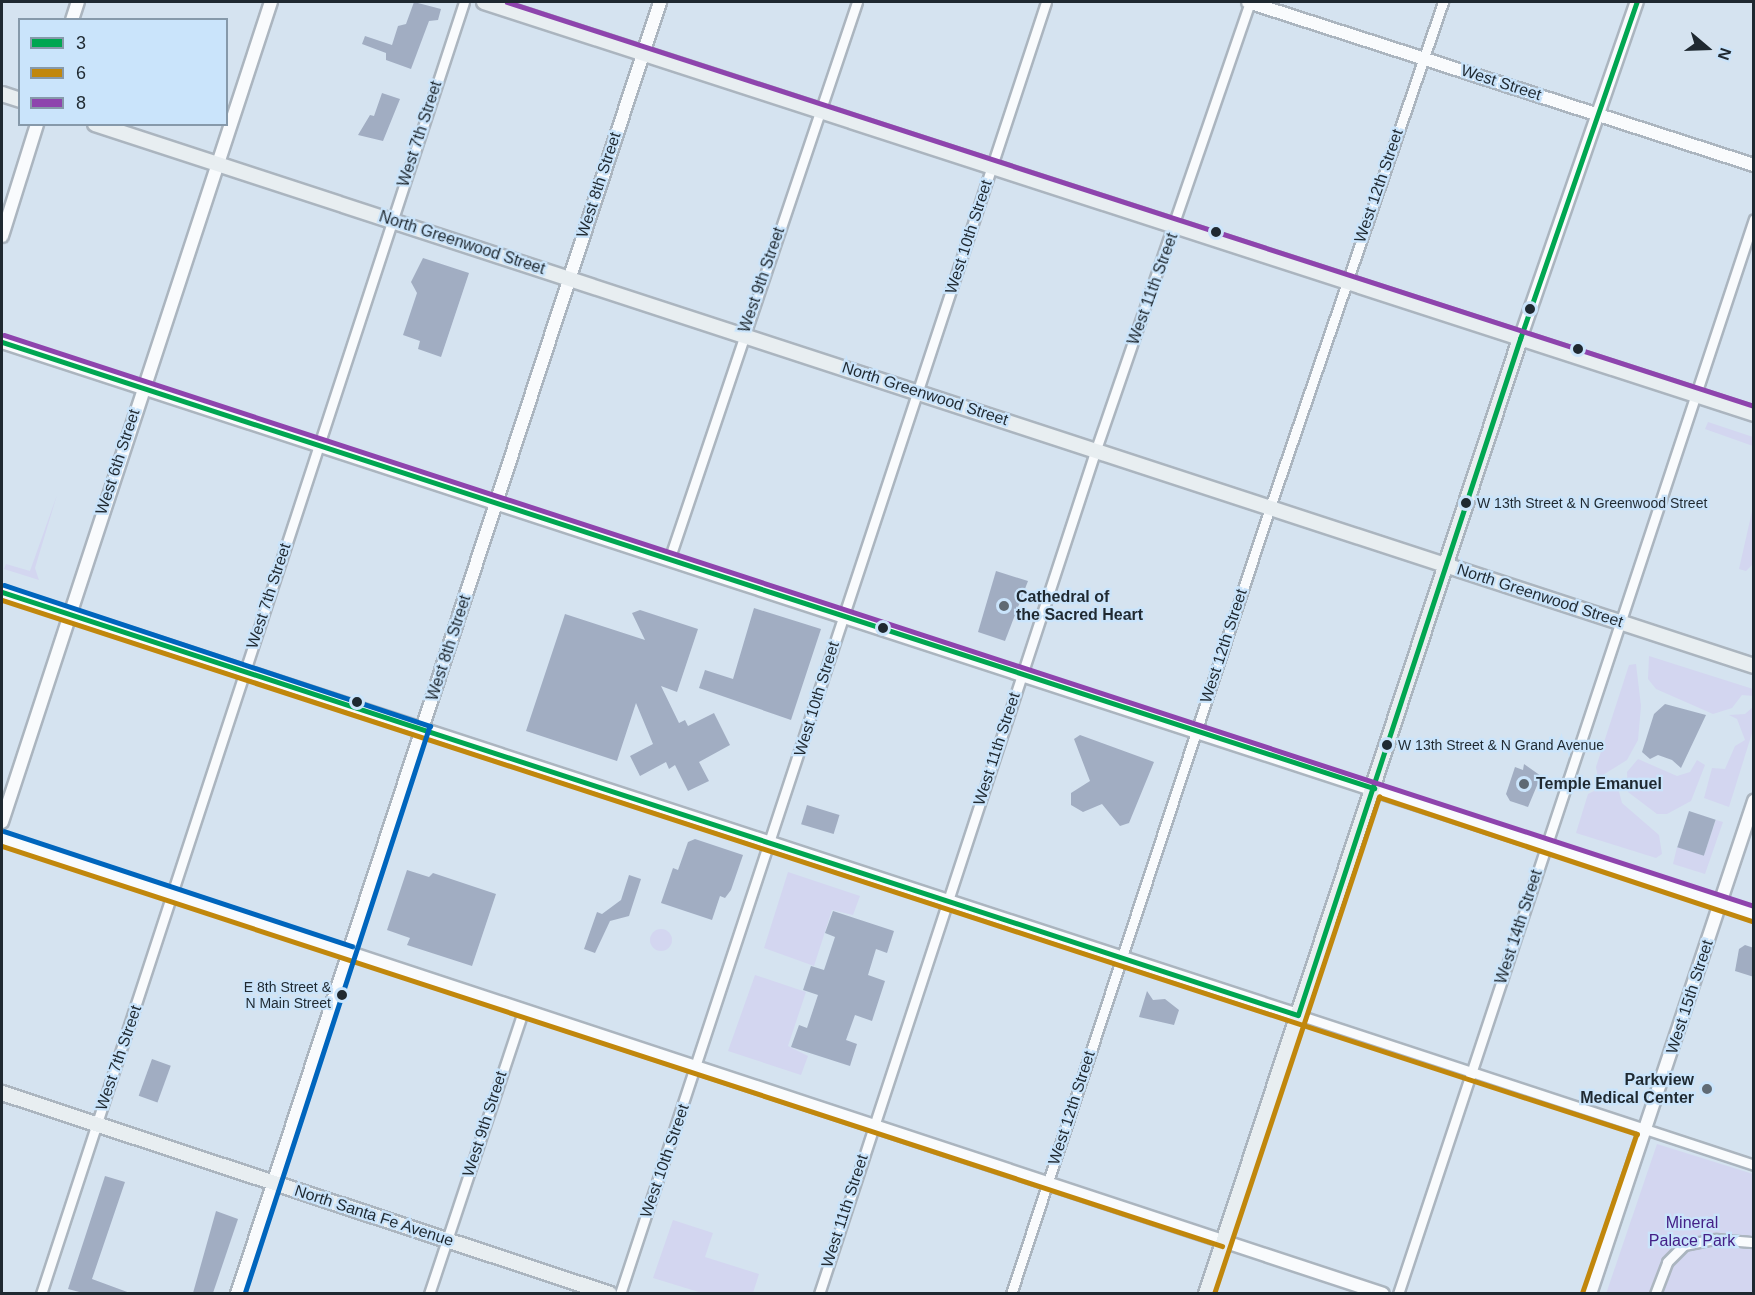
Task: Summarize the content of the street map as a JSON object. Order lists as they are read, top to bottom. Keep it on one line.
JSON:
{"streets":{"main road":["North Greenwood Street","North Santa Fe Avenue"],"street":["West Street","West 7th Street","West 8th Street","West 12th Street","West 10th Street","West 9th Street","West 11th Street","West 6th Street","West 14th Street","West 15th Street"]},"crossings":[["West Street","West 12th Street"],["West Street","West 11th Street"],["West 7th Street","North Greenwood Street"],["West 7th Street","North Santa Fe Avenue"],["West 8th Street","North Greenwood Street"],["West 8th Street","North Santa Fe Avenue"],["West 12th Street","North Greenwood Street"],["West 10th Street","North Greenwood Street"],["North Greenwood Street","West 9th Street"],["North Greenwood Street","West 11th Street"],["North Greenwood Street","West 6th Street"],["North Greenwood Street","West 14th Street"],["West 9th Street","North Santa Fe Avenue"]],"parks":["Mineral Palace Park"],"places":["W 13th Street & N Greenwood Street","Cathedral of the Sacred Heart","W 13th Street & N Grand Avenue","Temple Emanuel","E 8th Street & N Main Street","Parkview Medical Center"],"lines":["transit line 3","transit line 8","transit line 6"],"legend":["3","6","8"],"north":"right"}
